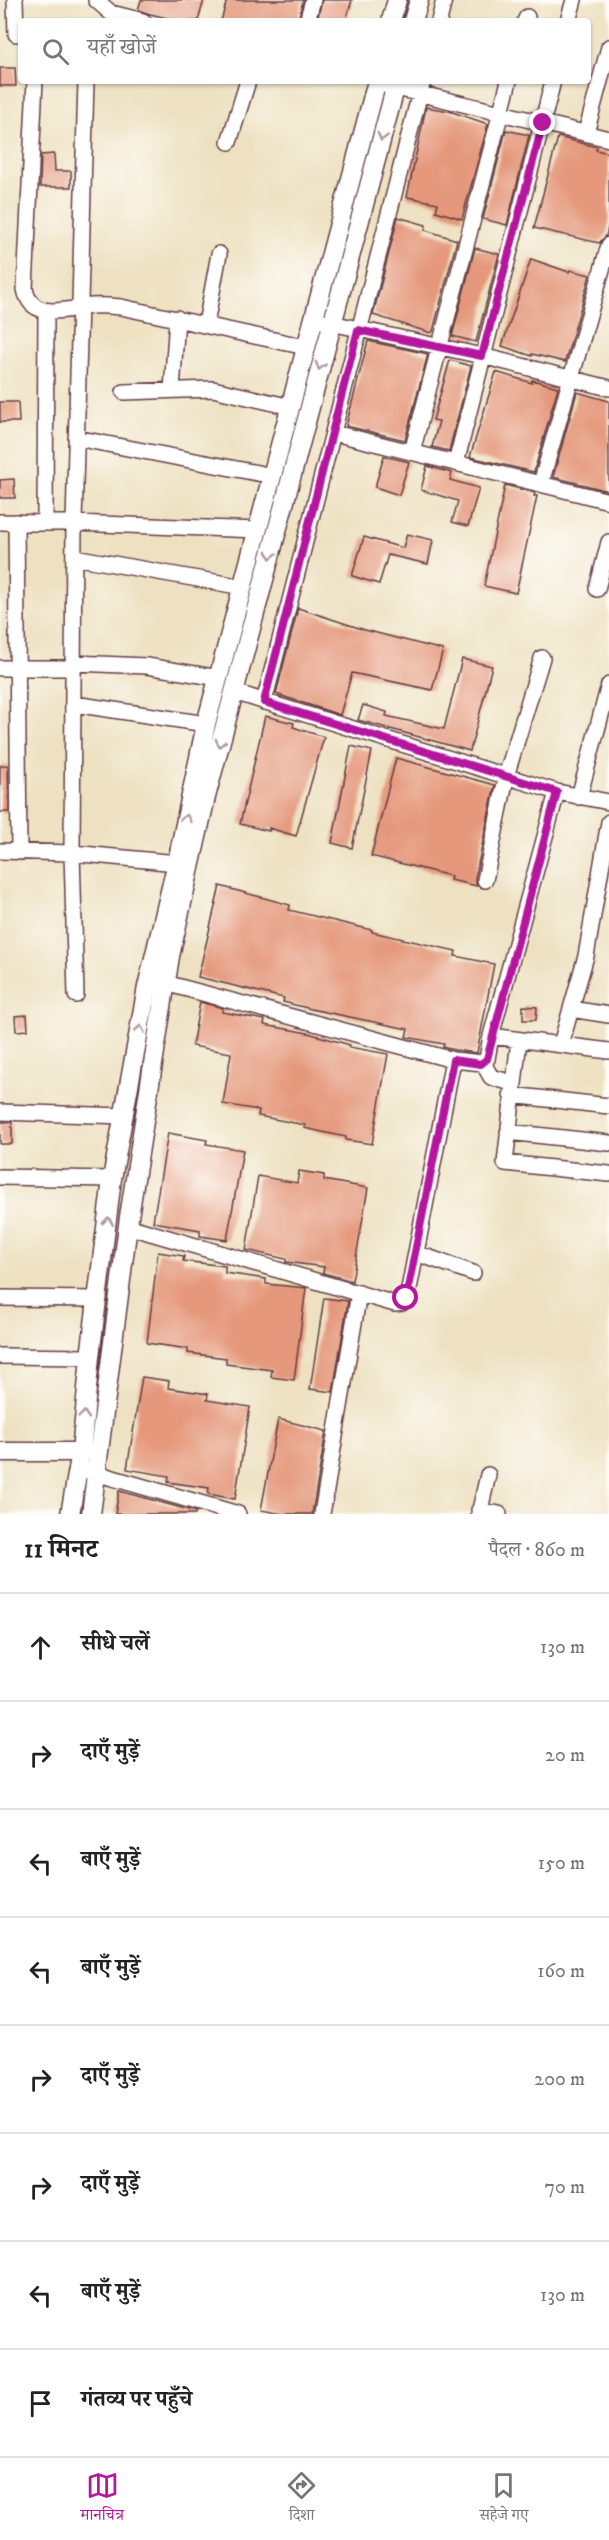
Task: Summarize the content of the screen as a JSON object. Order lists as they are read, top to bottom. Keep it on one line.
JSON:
{"page":{"search":"यहाँ खोजें","heading":["11 मिनट","पैदल · 860 m"],"list":[["सीधे चलें","130 m"],["दाएँ मुड़ें","20 m"],["बाएँ मुड़ें","150 m"],["बाएँ मुड़ें","160 m"],["दाएँ मुड़ें","200 m"],["दाएँ मुड़ें","70 m"],["बाएँ मुड़ें","130 m"],"गंतव्य पर पहुँचे"],"nav":["मानचित्र","दिशा","सहेजे गए"]}}
